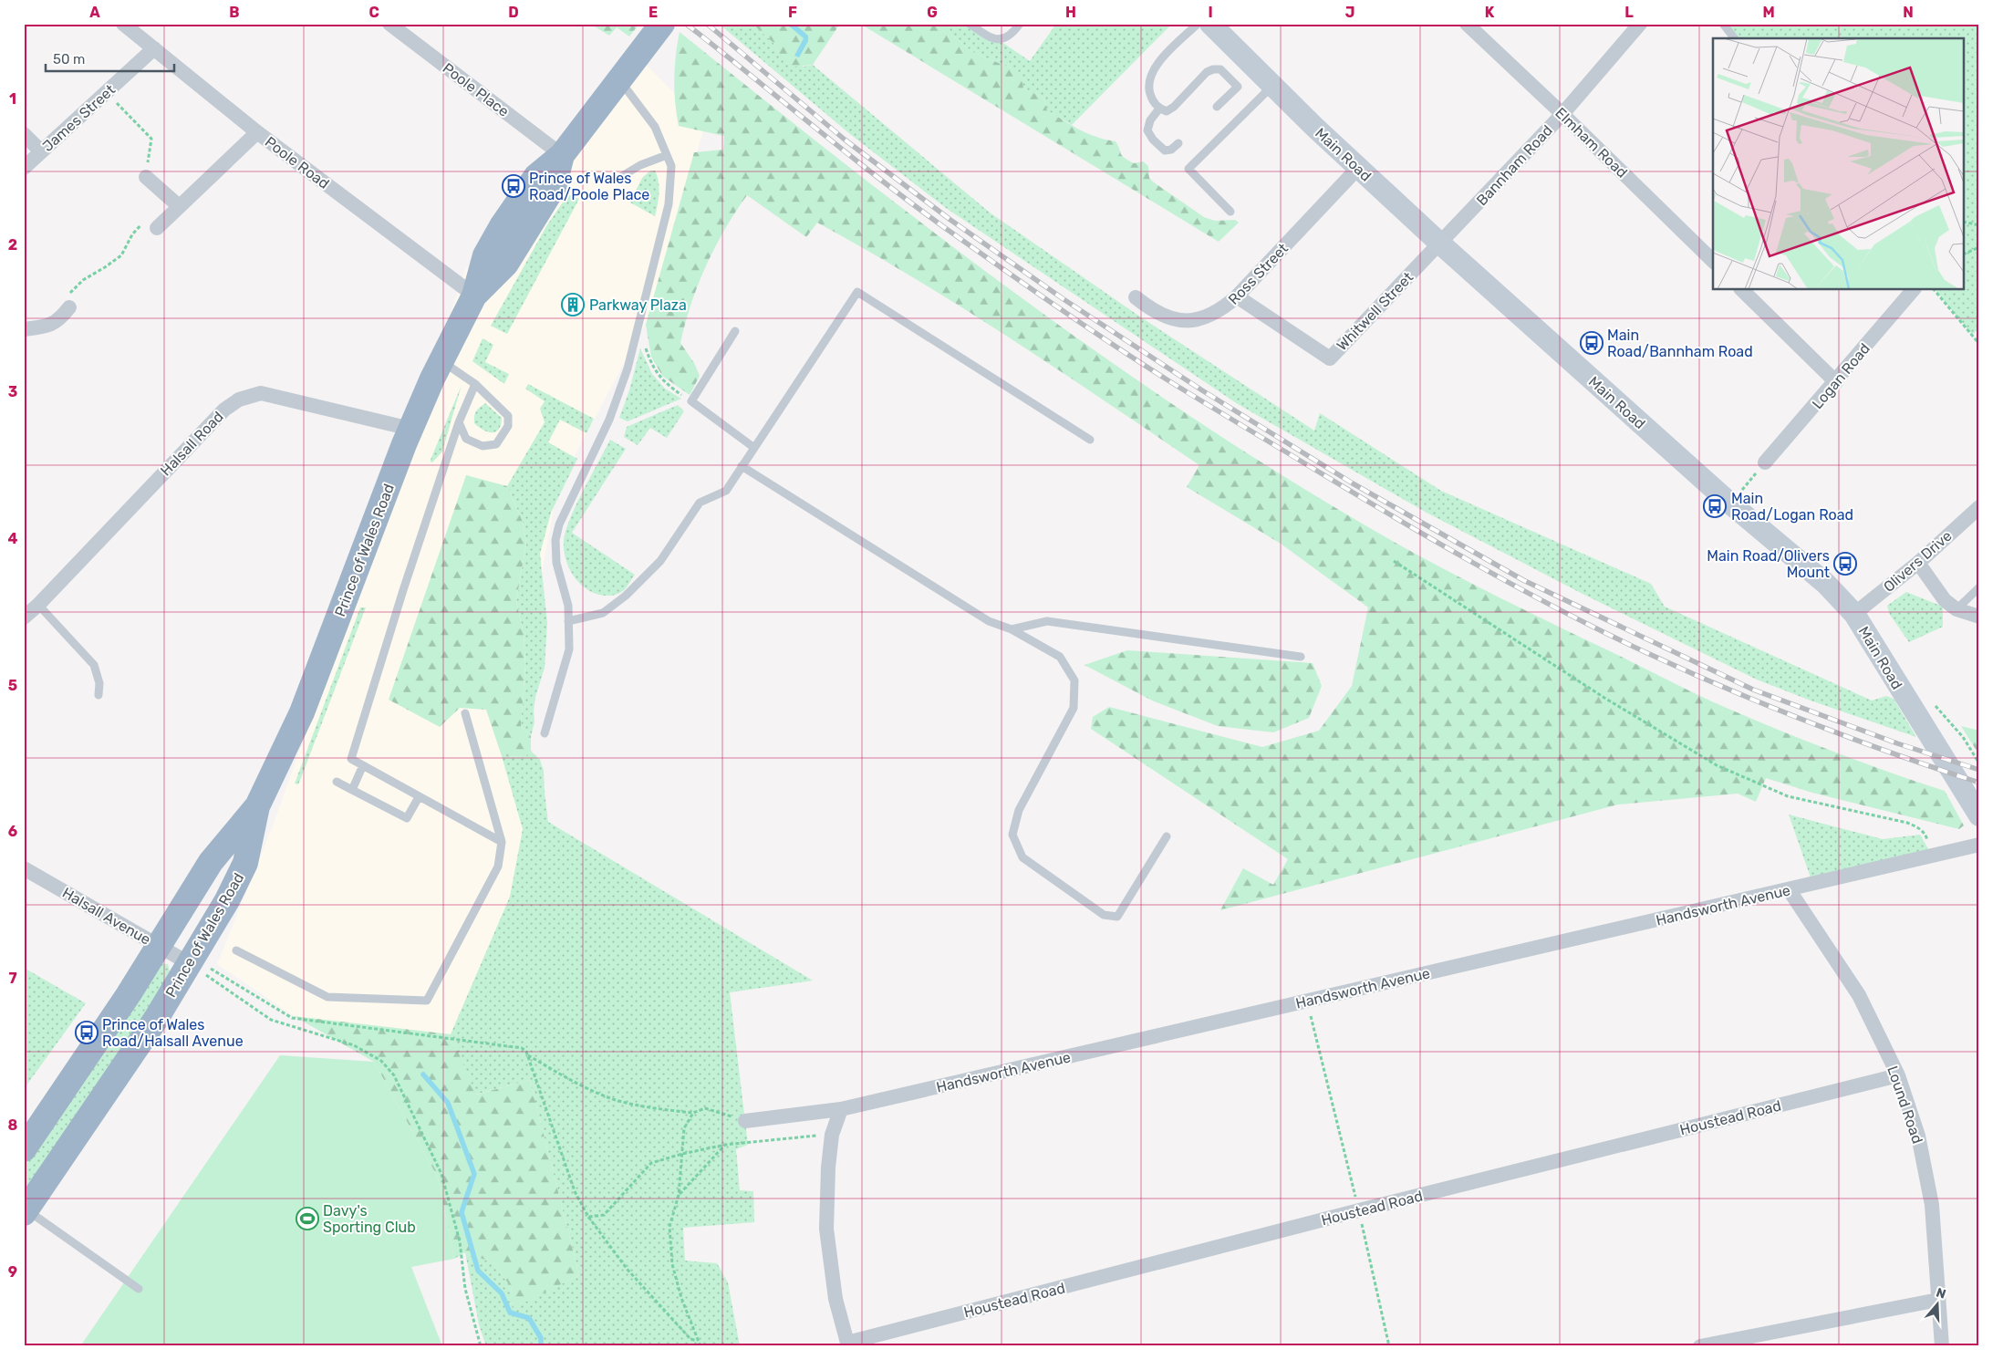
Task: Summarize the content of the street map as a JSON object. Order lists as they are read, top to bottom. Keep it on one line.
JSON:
{"streets":{"highway":["Prince of Wales Road"],"main road":["Main Road"],"street":["Poole Place","James Street","Elmham Road","Poole Road","Bannham Road","Ross Street","Whitwell Street","Logan Road","Halsall Road","Olivers Drive","Handsworth Avenue","Halsall Avenue","Lound Road","Houstead Road"]},"crossings":[["Poole Place","Prince of Wales Road"],["James Street","Poole Road"],["Elmham Road","Bannham Road"],["Main Road","Bannham Road"],["Main Road","Ross Street"],["Main Road","Whitwell Street"],["Main Road","Olivers Drive"],["Poole Road","Prince of Wales Road"],["Bannham Road","Whitwell Street"],["Ross Street","Whitwell Street"],["Halsall Road","Prince of Wales Road"],["Prince of Wales Road","Halsall Avenue"],["Handsworth Avenue","Lound Road"],["Lound Road","Houstead Road"]],"places":{"bus stop":["Prince of Wales Road/Poole Place","Main Road/Bannham Road","Main Road/Logan Road","Main Road/Olivers Mount","Prince of Wales Road/Halsall Avenue"],"building":["Parkway Plaza"],"sports":["Davy's Sporting Club"]},"scale_bar":"50 m","north":"top","grid":{"columns":["A","B","C","D","E","F","G","H","I","J","K","L","M","N"],"rows":["1","2","3","4","5","6","7","8","9"]}}
